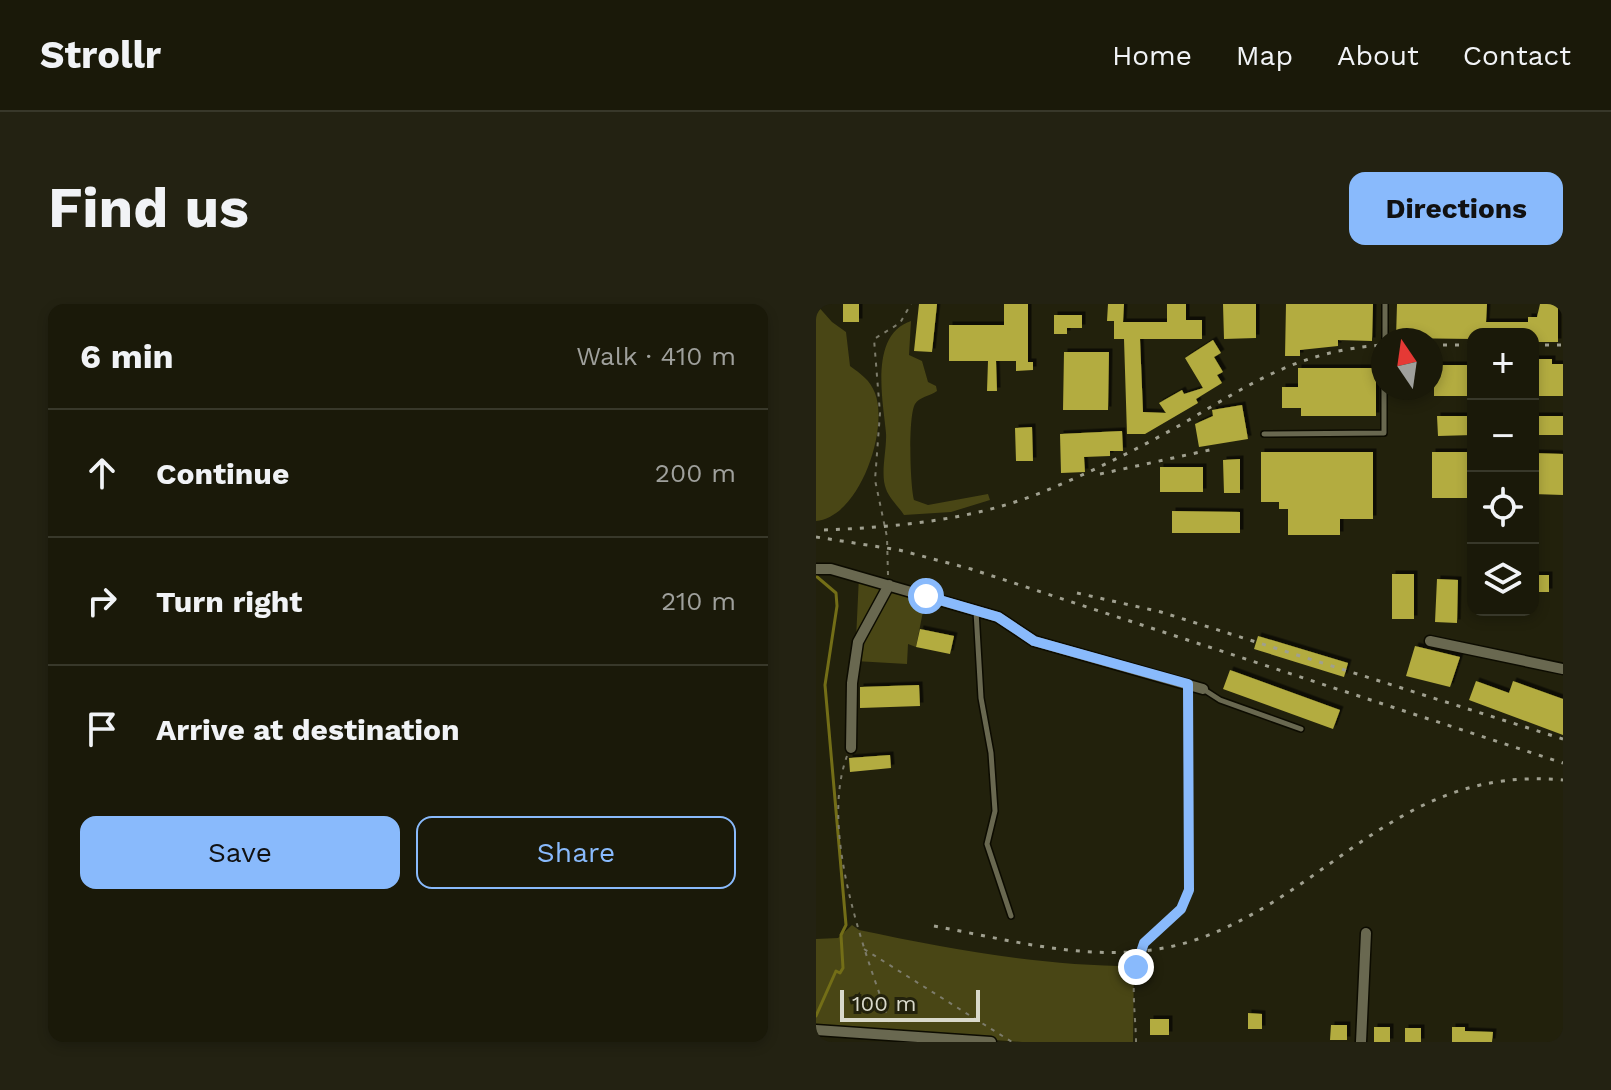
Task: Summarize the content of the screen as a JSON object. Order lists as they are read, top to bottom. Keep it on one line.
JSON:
{"scale_bar":"100 m","north":"top","page":{"header":"Strollr","nav":["Home","Map","About","Contact"],"buttons":["Directions",["Save","Share"]],"title":"Find us","heading":["6 min","Walk · 410 m"],"map_buttons":["+","−"],"list":[["Continue","200 m"],["Turn right","210 m"],"Arrive at destination"],"scale":"100 m"}}
